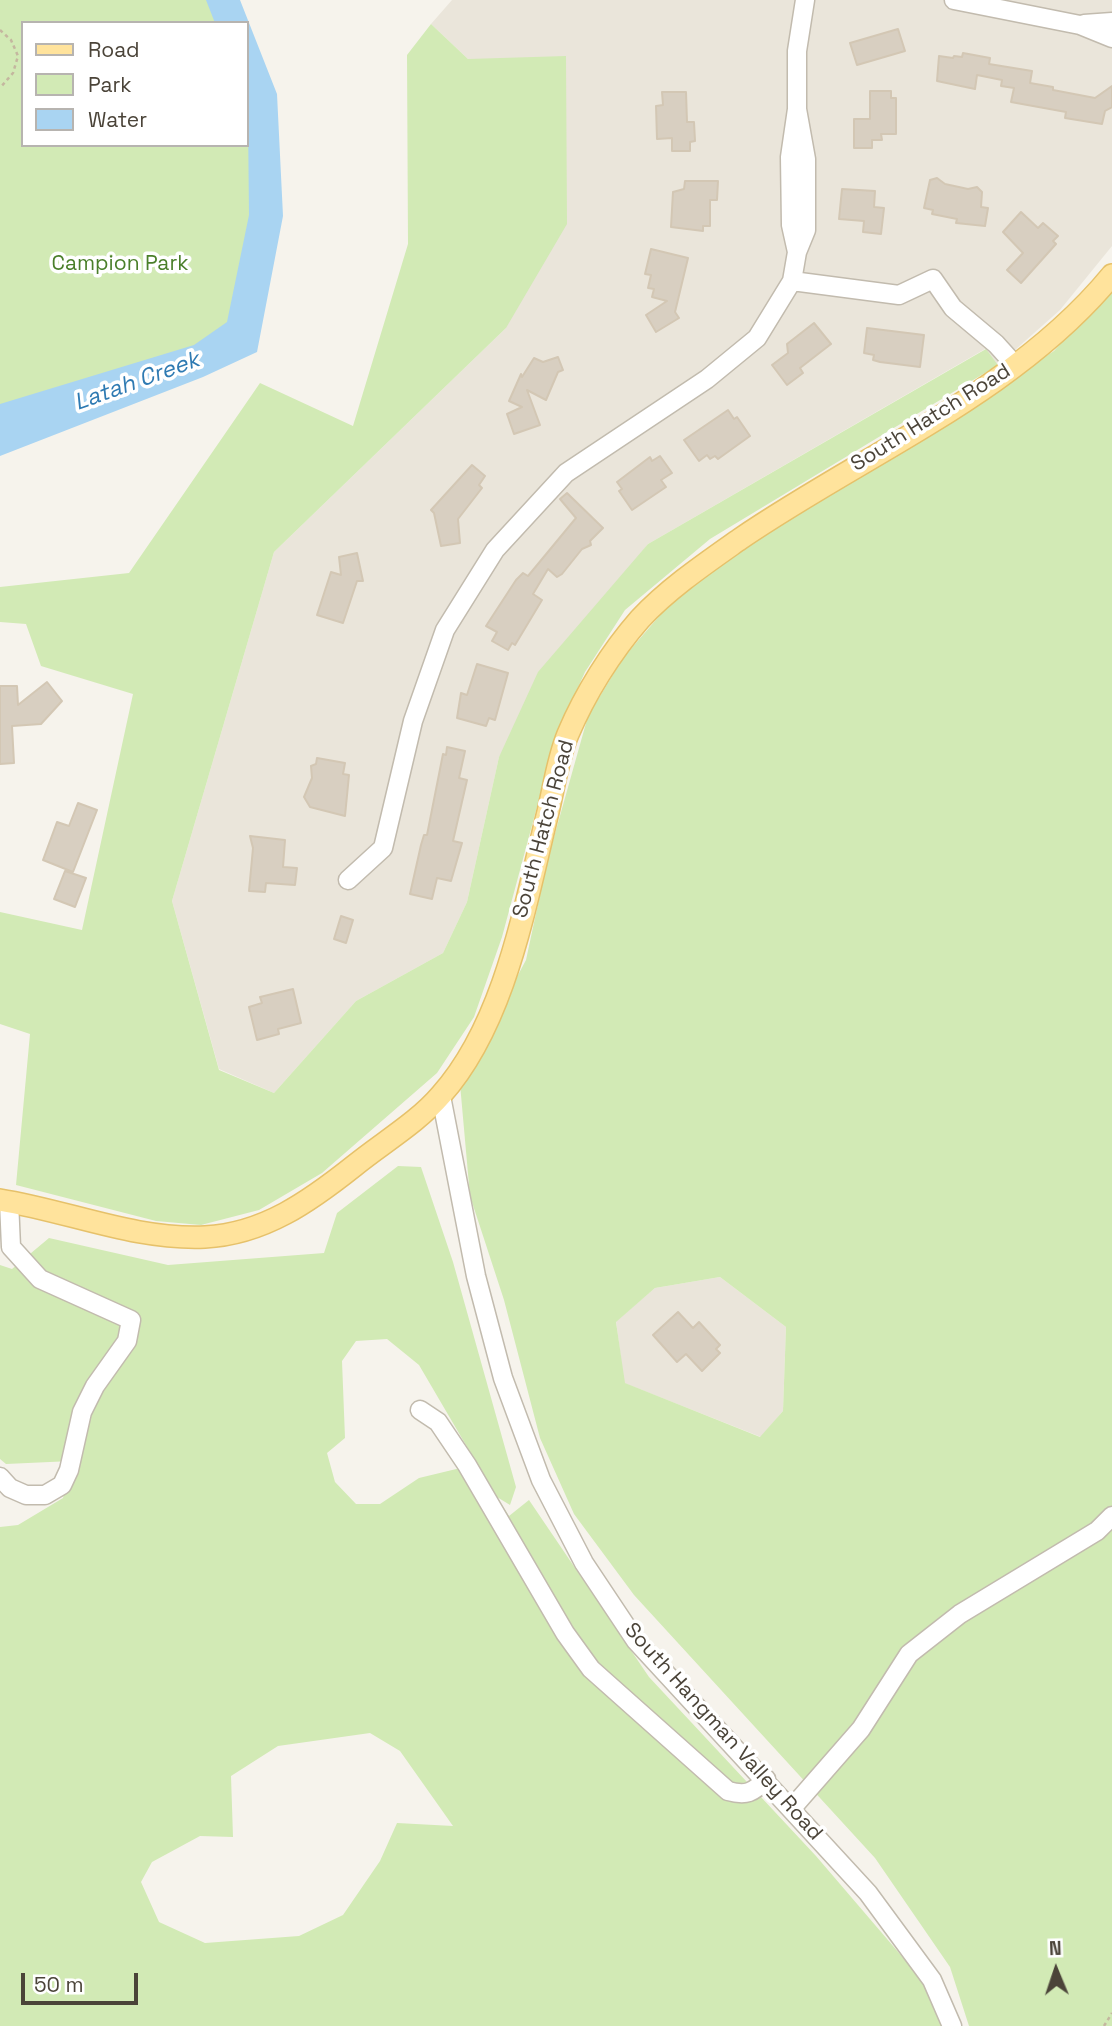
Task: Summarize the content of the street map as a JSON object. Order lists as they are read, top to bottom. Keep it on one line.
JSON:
{"streets":{"main road":["South Hatch Road"],"street":["South Hangman Valley Road"]},"crossings":[["South Hatch Road","South Hangman Valley Road"]],"water":["Latah Creek"],"parks":["Campion Park"],"legend":["Road","Park","Water"],"scale_bar":"50 m","north":"top"}
